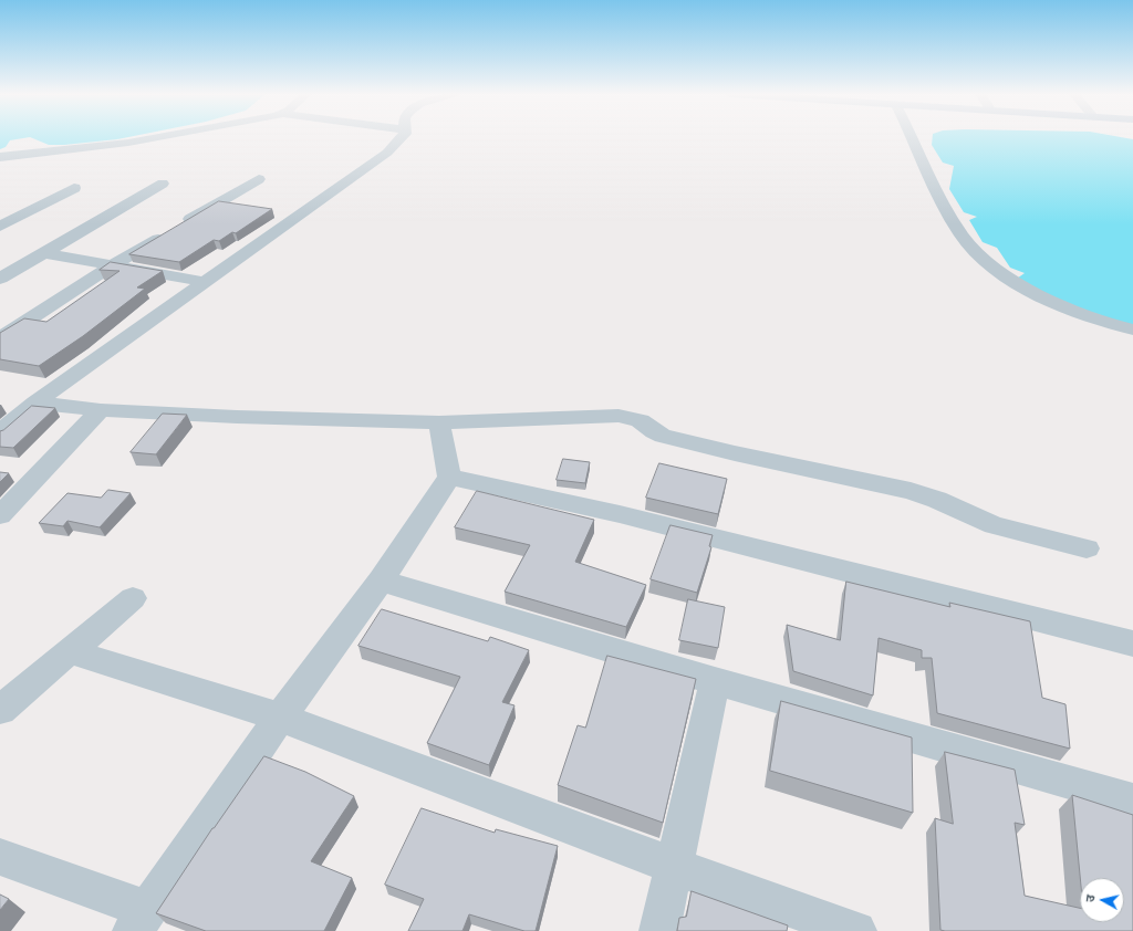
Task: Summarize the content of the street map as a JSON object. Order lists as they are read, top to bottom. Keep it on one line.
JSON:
{"north":"left"}
